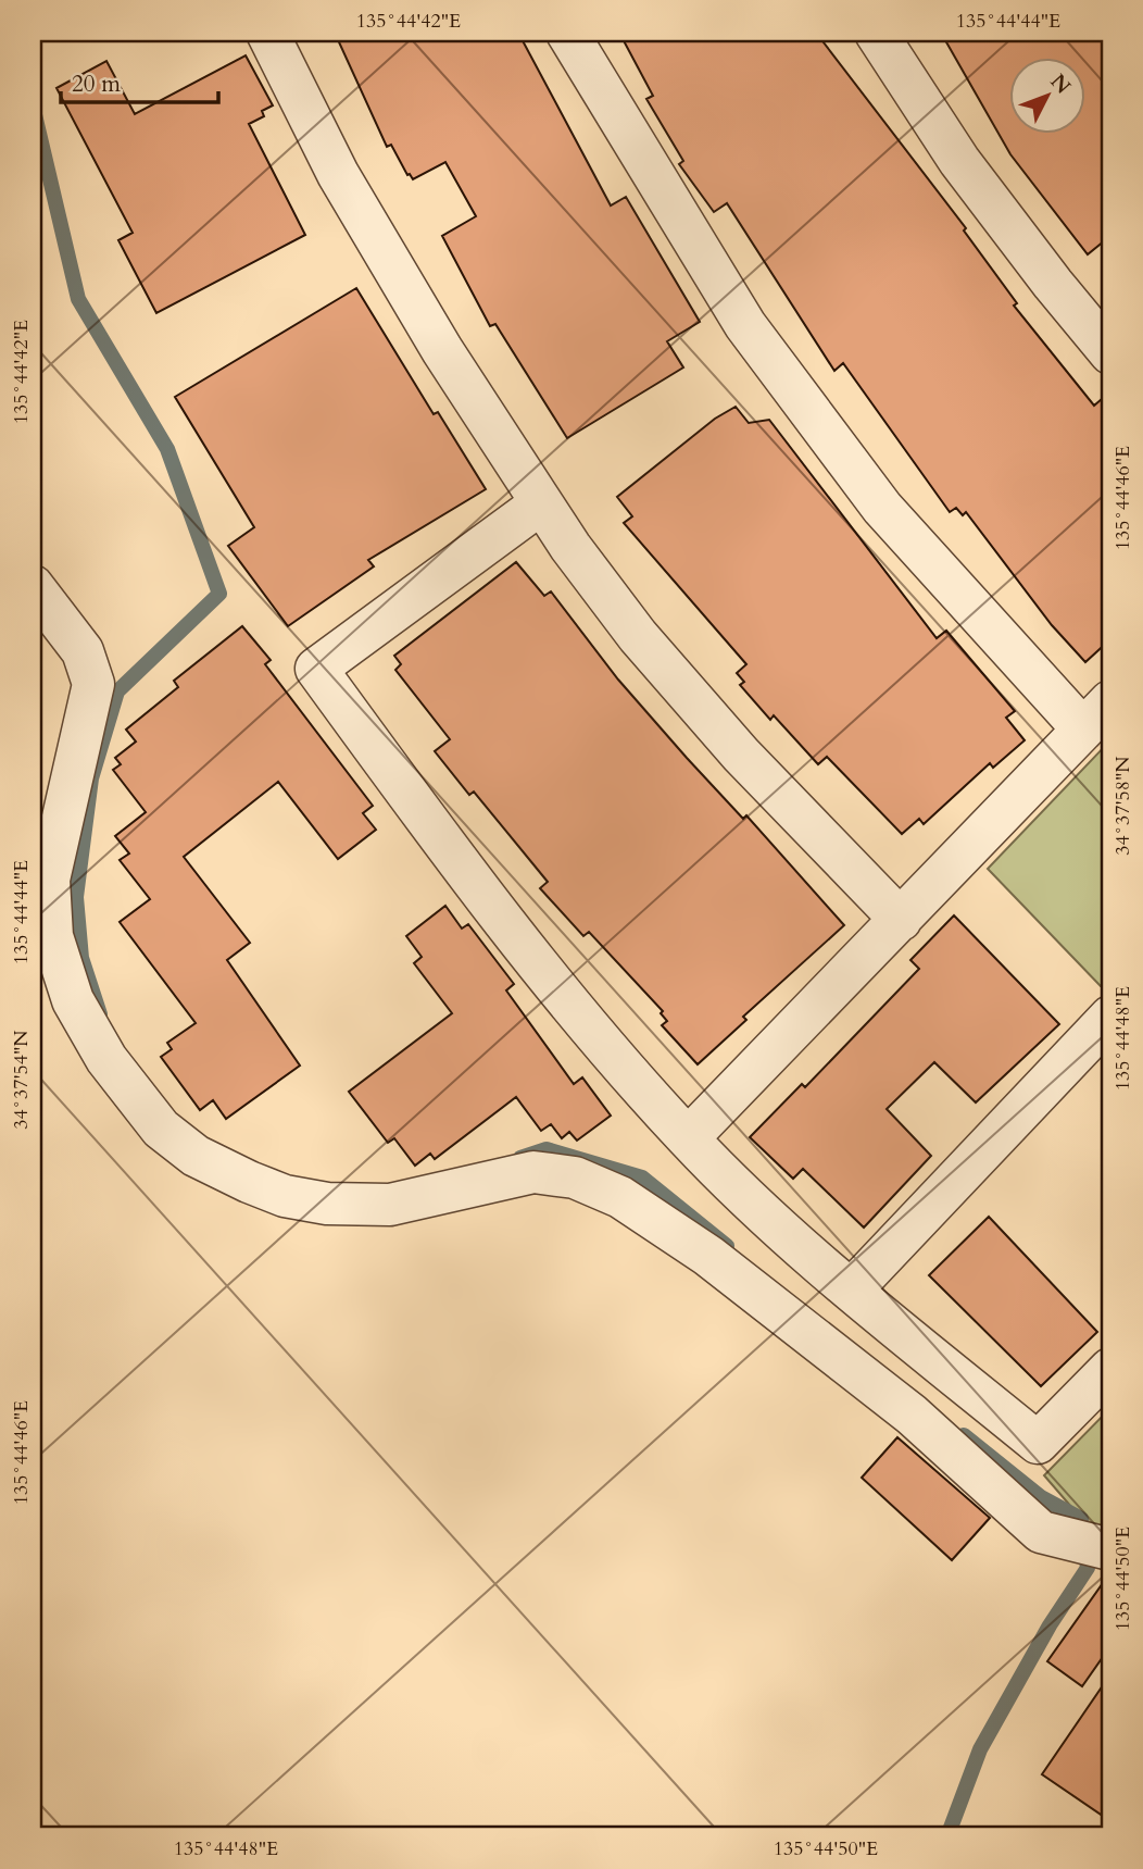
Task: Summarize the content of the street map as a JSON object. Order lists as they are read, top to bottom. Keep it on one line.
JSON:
{"scale_bar":"20 m","north":"top right","coordinates":["135°44'42\"E","135°44'44\"E","135°44'46\"E","34°37'58\"N","135°44'48\"E","34°37'54\"N","135°44'50\"E"]}
